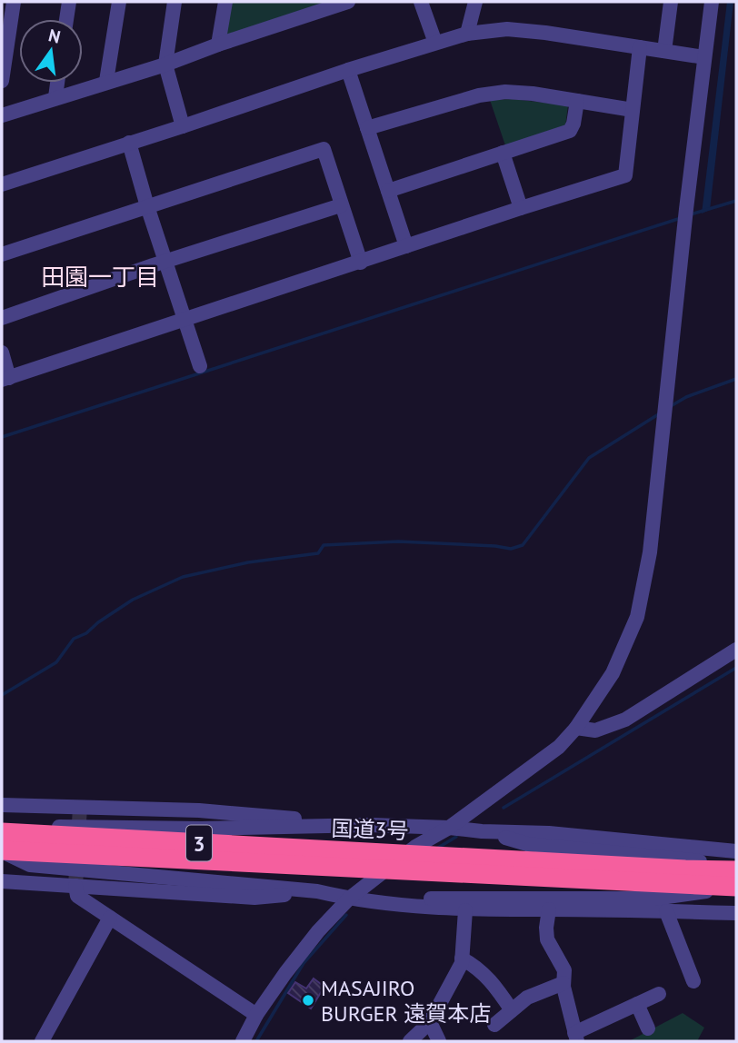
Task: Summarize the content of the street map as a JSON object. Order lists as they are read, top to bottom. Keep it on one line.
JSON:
{"streets":{"highway":["国道3号","3"]},"districts":["田園一丁目"],"places":["MASAJIRO BURGER 遠賀本店"],"north":"top"}
